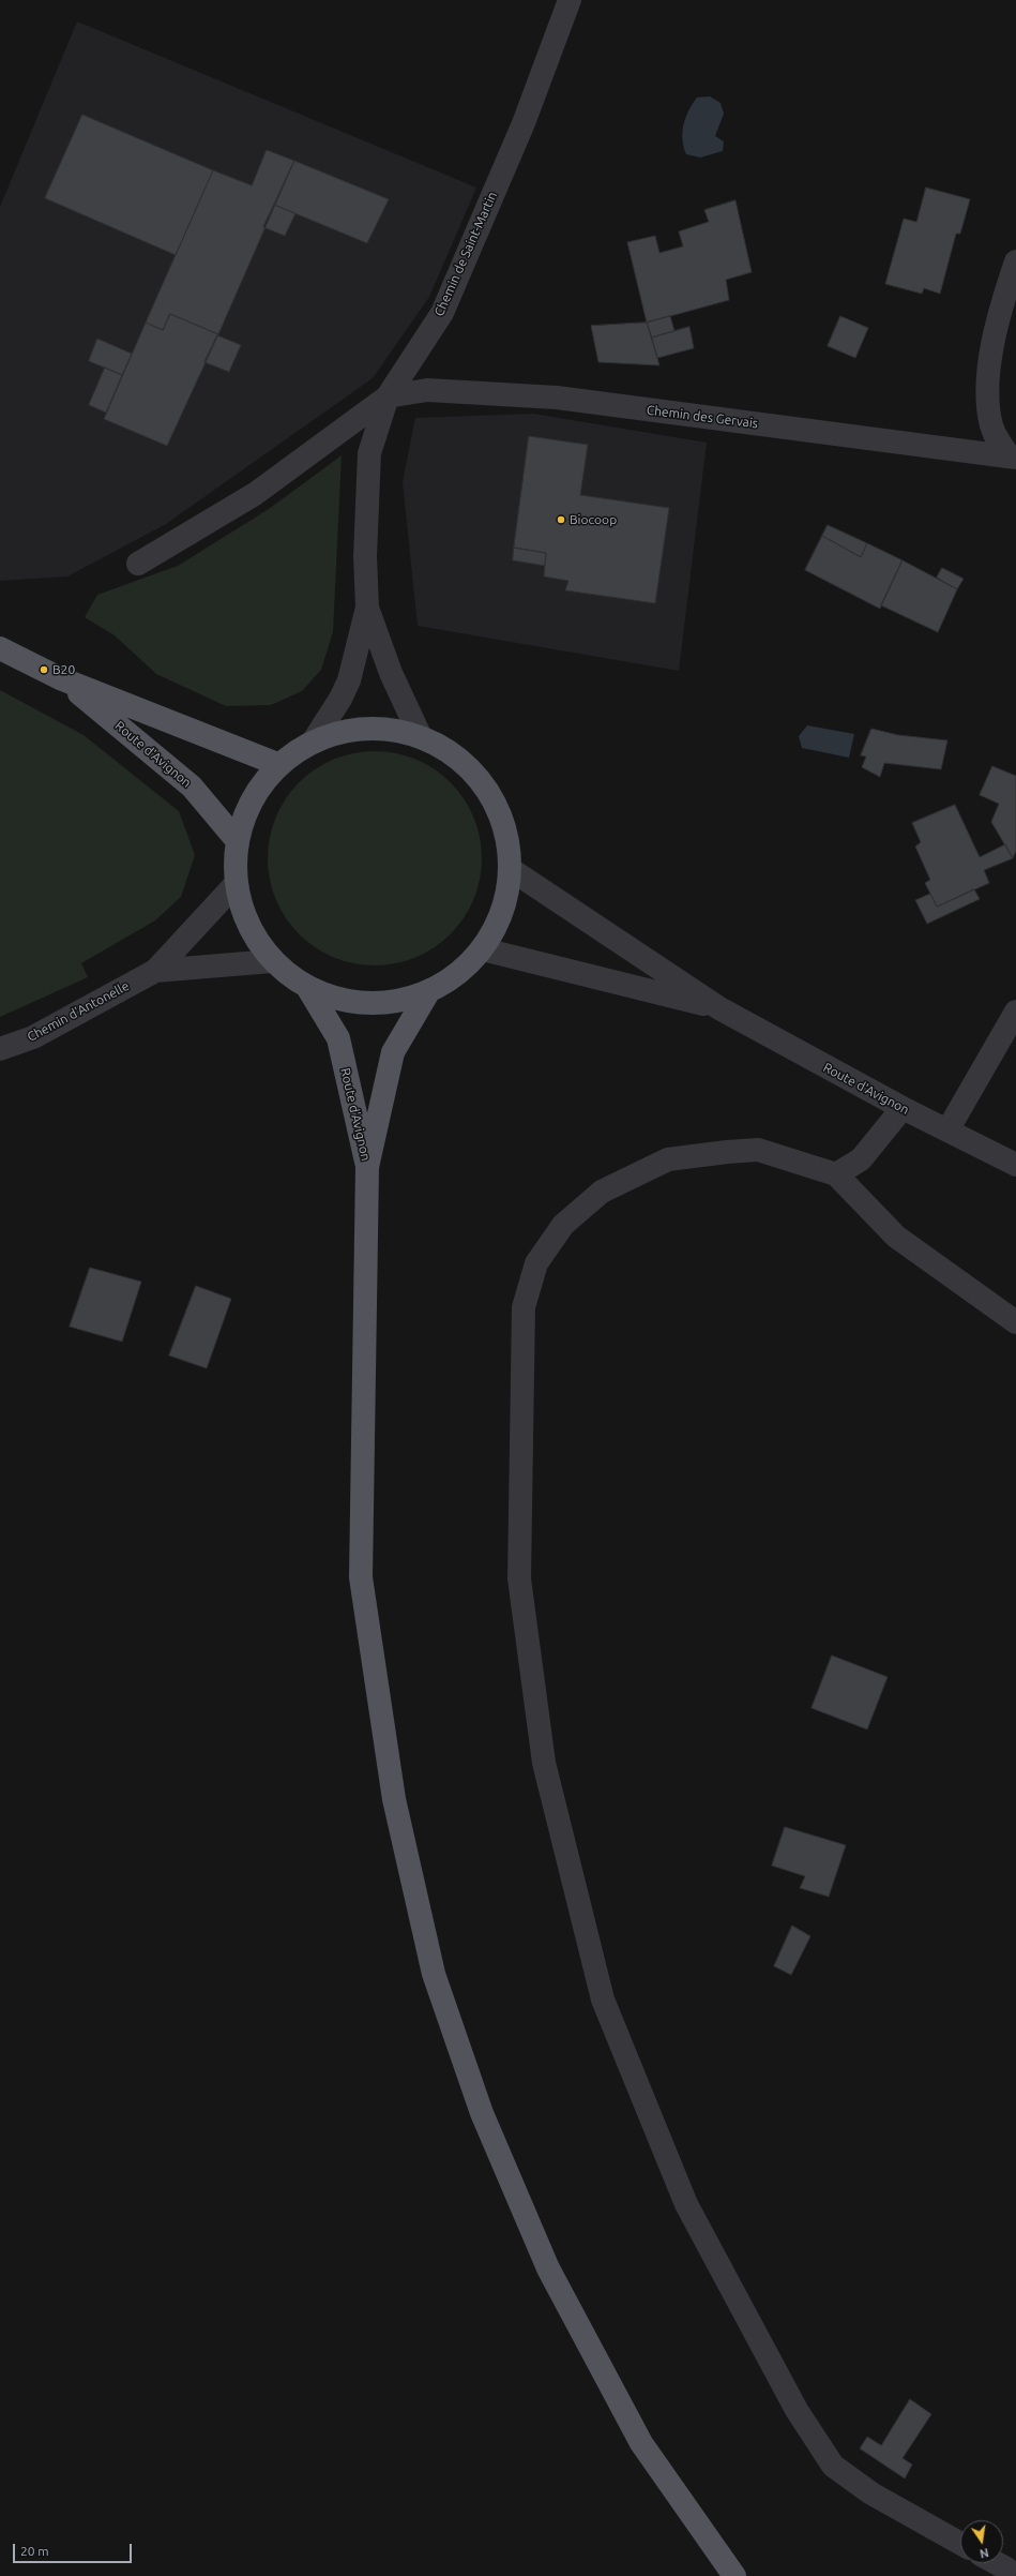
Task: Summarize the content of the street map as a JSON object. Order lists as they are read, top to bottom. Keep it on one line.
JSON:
{"streets":{"main road":["Route d'Avignon"],"street":["Chemin de Saint-Martin","Chemin des Gervais","Chemin d'Antonelle"]},"crossings":[["Chemin de Saint-Martin","Chemin des Gervais"]],"places":["Biocoop","B20"],"scale_bar":"20 m","north":"bottom"}
